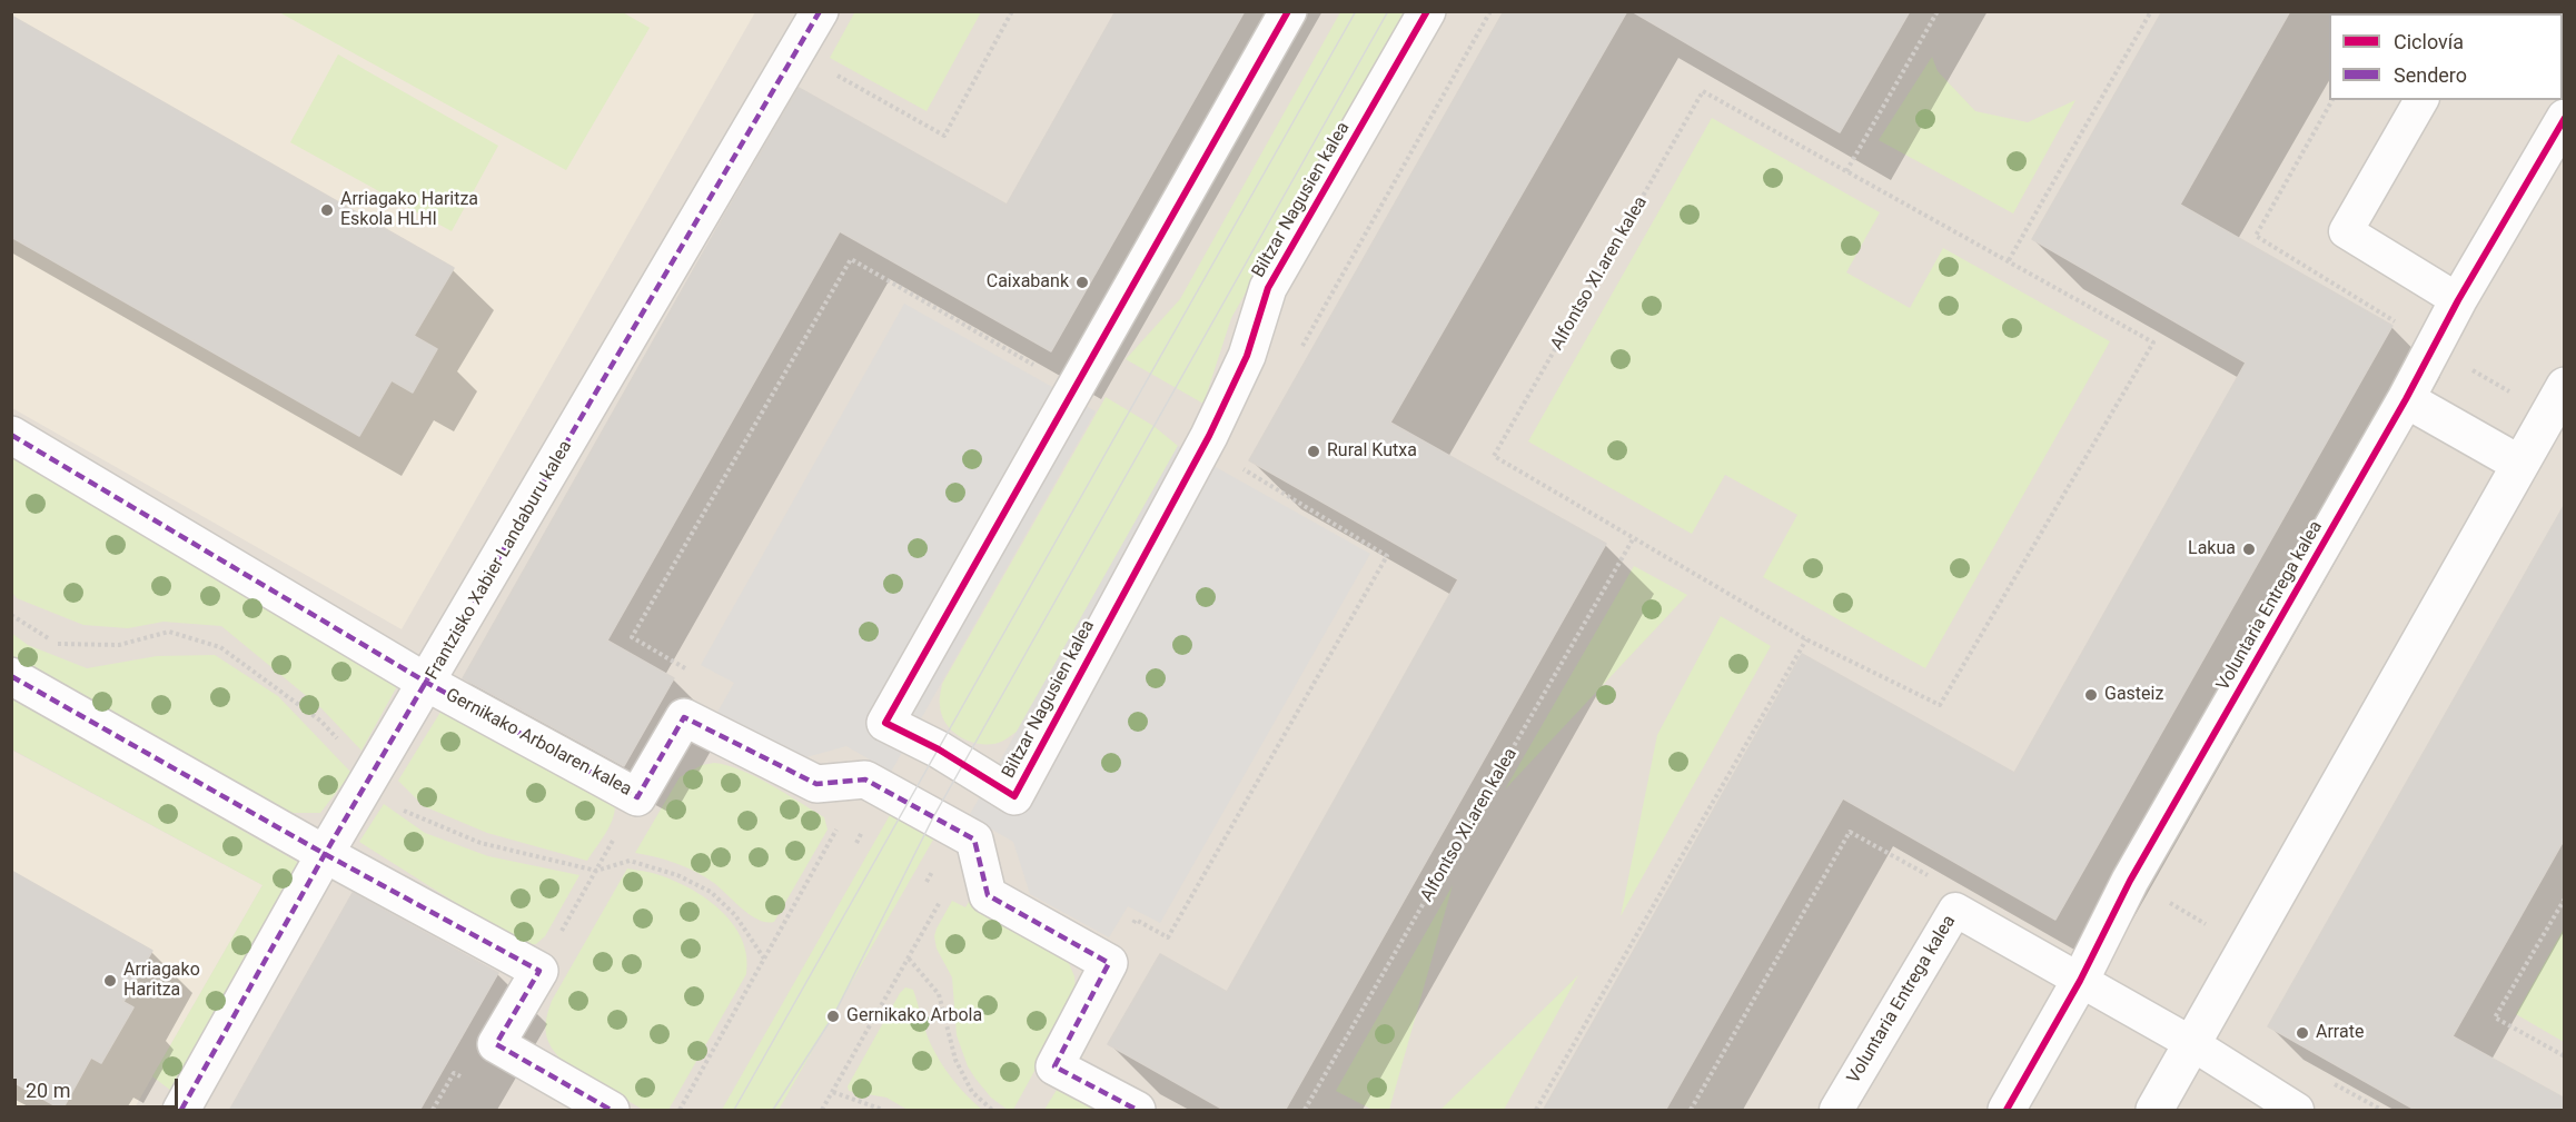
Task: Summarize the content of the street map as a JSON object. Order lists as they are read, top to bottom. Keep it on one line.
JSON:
{"streets":{"street":["Biltzar Nagusien kalea","Frantzisko Xabier Landaburu kalea","Voluntaria Entrega kalea","Gernikako Arbolaren kalea"],"path":["Alfontso XI.aren kalea"]},"crossings":[["Frantzisko Xabier Landaburu kalea","Gernikako Arbolaren kalea"]],"places":["Arriagako Haritza Eskola HLHI","Caixabank","Rural Kutxa","Lakua","Gasteiz","Arriagako Haritza","Gernikako Arbola","Arrate"],"legend":["Ciclovía","Sendero"],"scale_bar":"20 m"}
